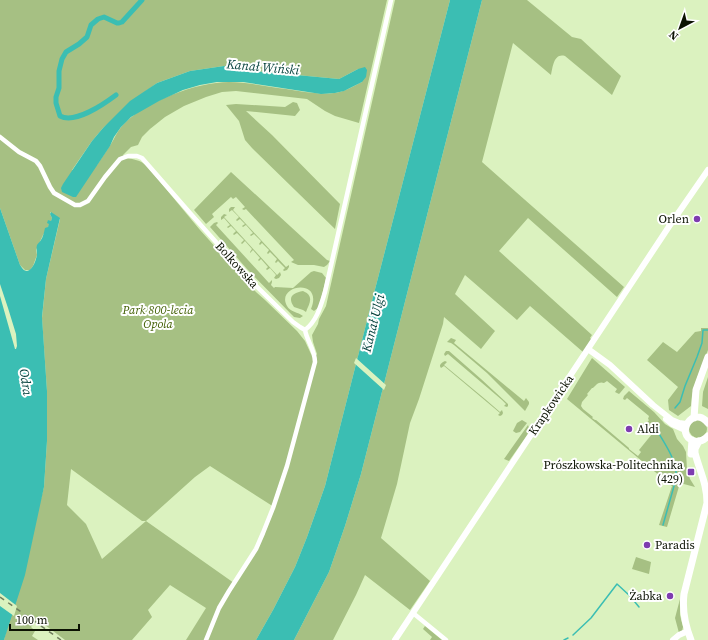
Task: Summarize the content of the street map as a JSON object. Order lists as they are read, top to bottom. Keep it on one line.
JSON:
{"streets":{"street":["Bolkowska","Krapkowicka"]},"water":["Kanał Wiński","Kanał Ulgi","Odra"],"parks":["Park 800-lecia Opola"],"places":{"other":["Orlen","Aldi","Paradis","Żabka"],"transit":["Prószkowska-Politechnika (429)"]},"scale_bar":"100 m","north":"bottom left"}
